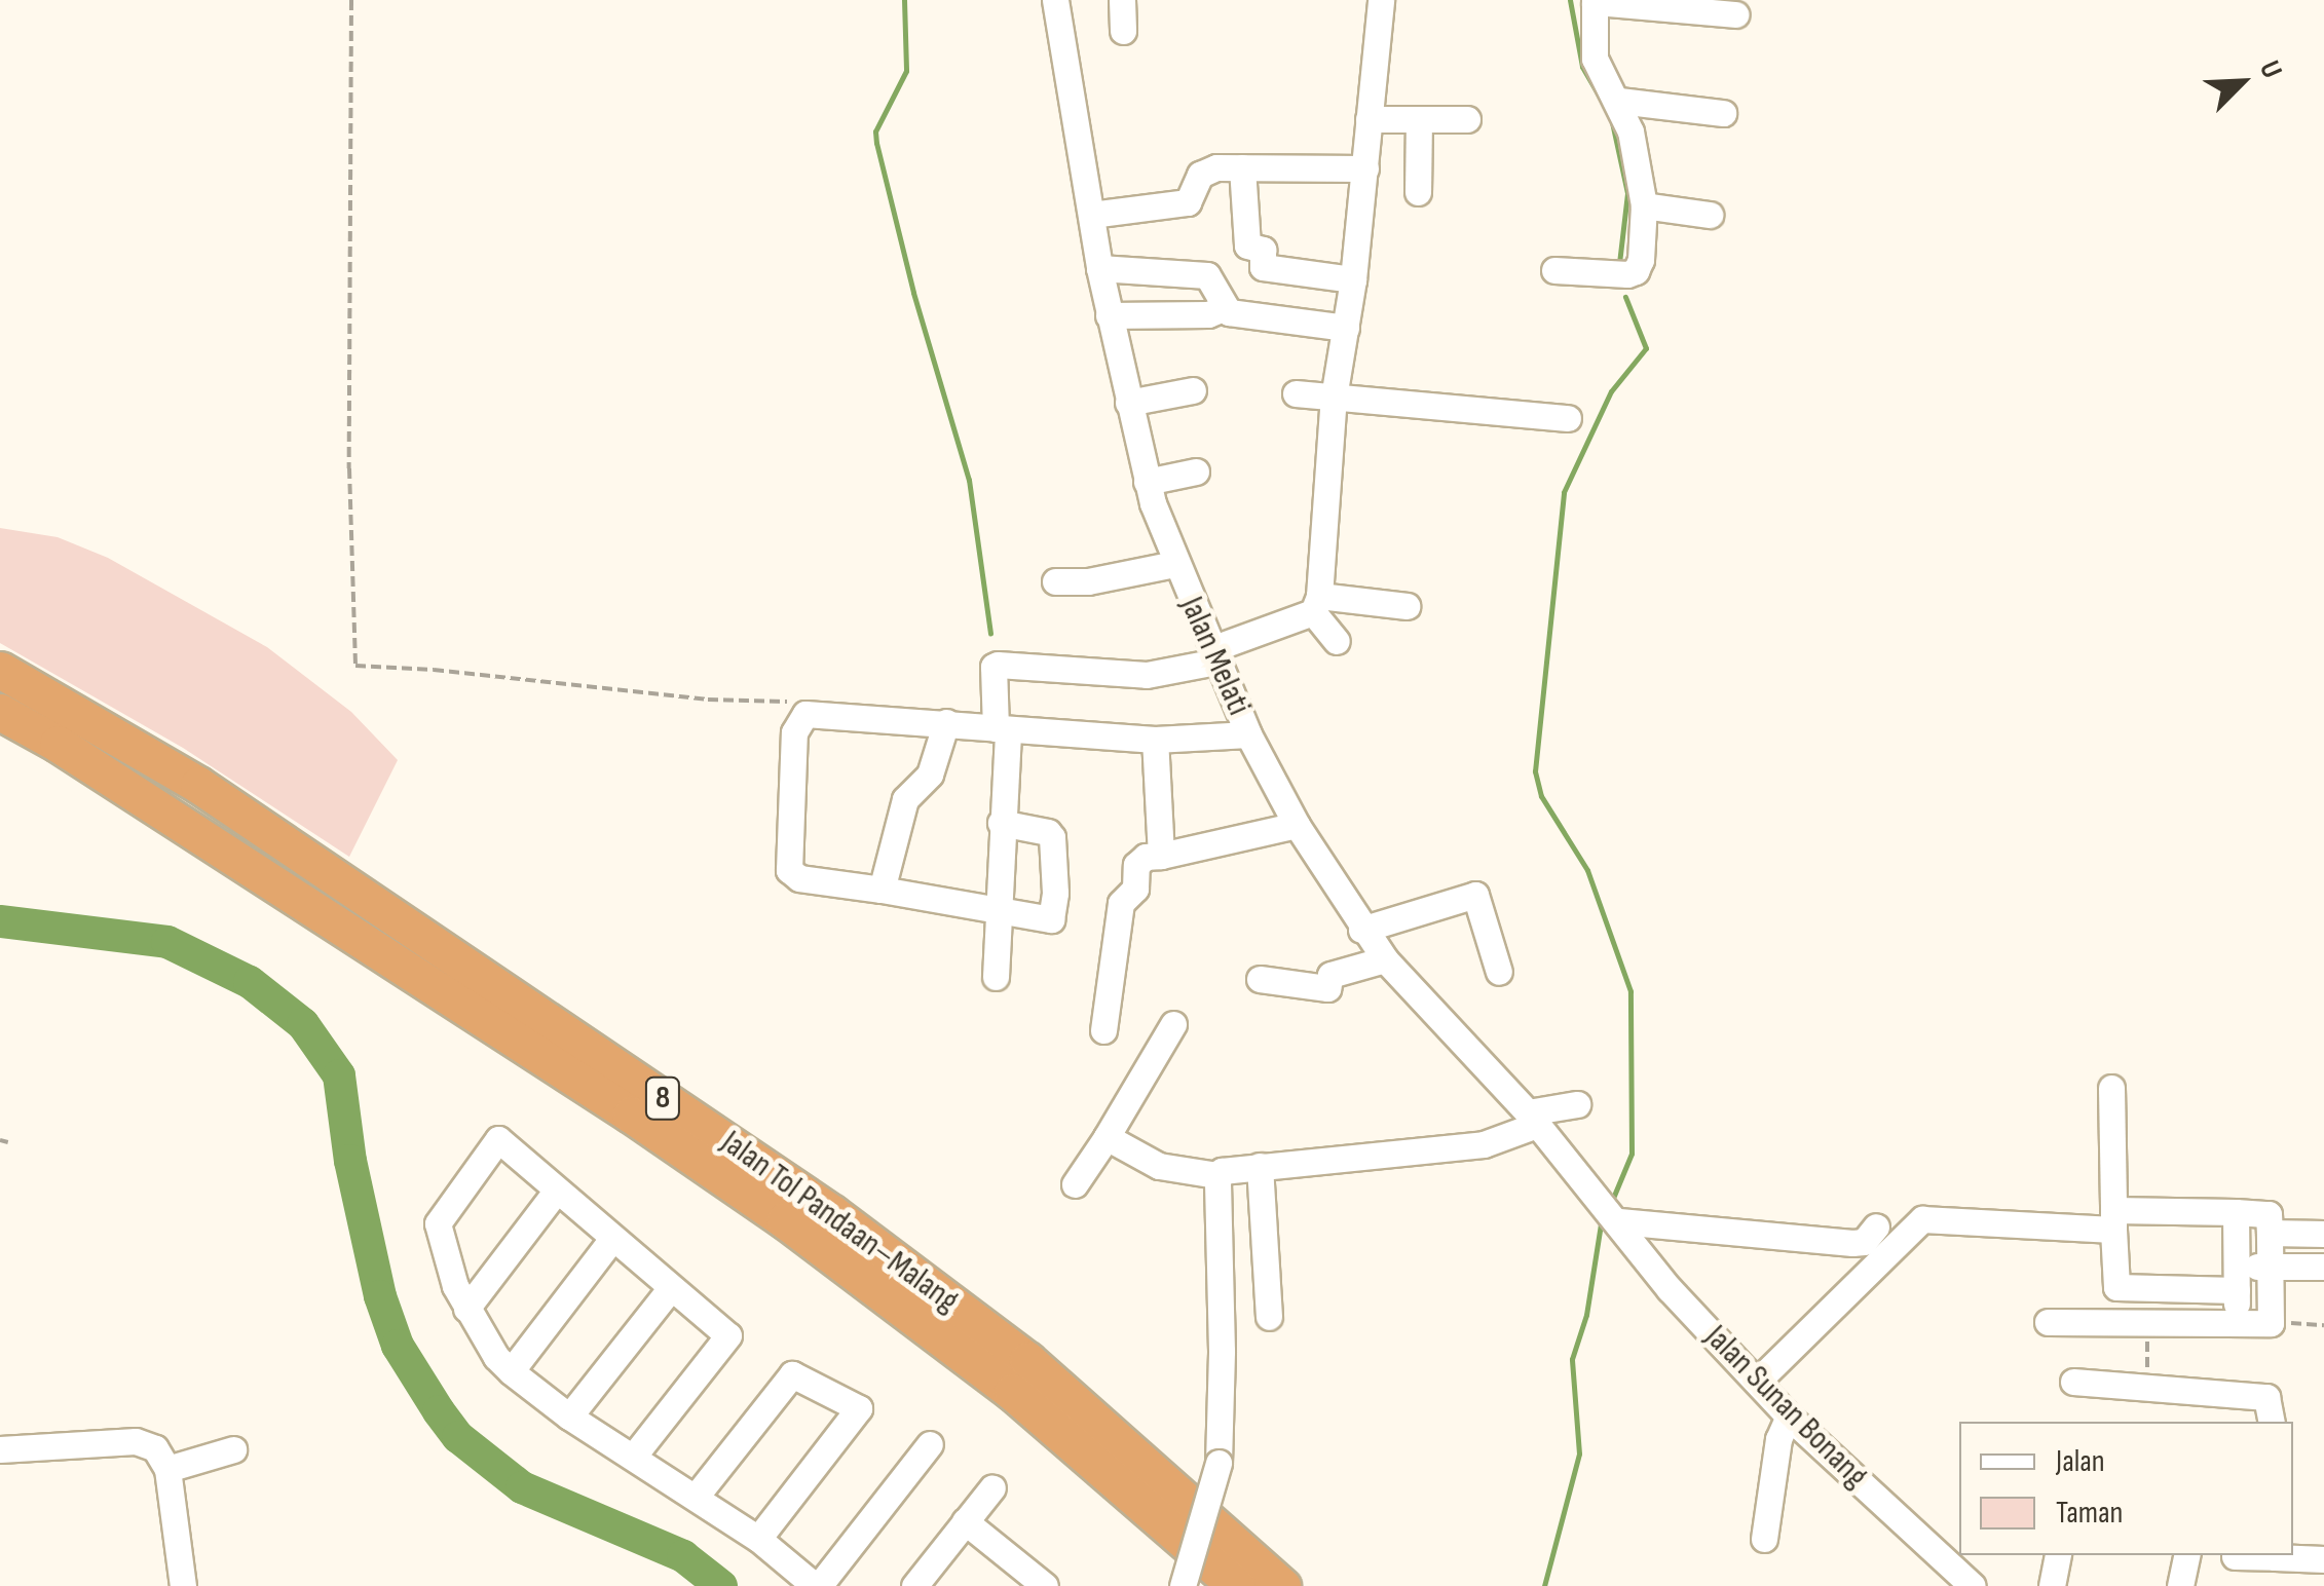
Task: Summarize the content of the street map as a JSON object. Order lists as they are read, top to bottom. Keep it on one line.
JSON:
{"streets":{"highway":["8","Jalan Tol Pandaan–Malang"],"street":["Jalan Melati","Jalan Sunan Bonang"]},"crossings":[["Jalan Melati","Jalan Sunan Bonang"]],"legend":["Jalan","Taman"],"north":"top right"}
